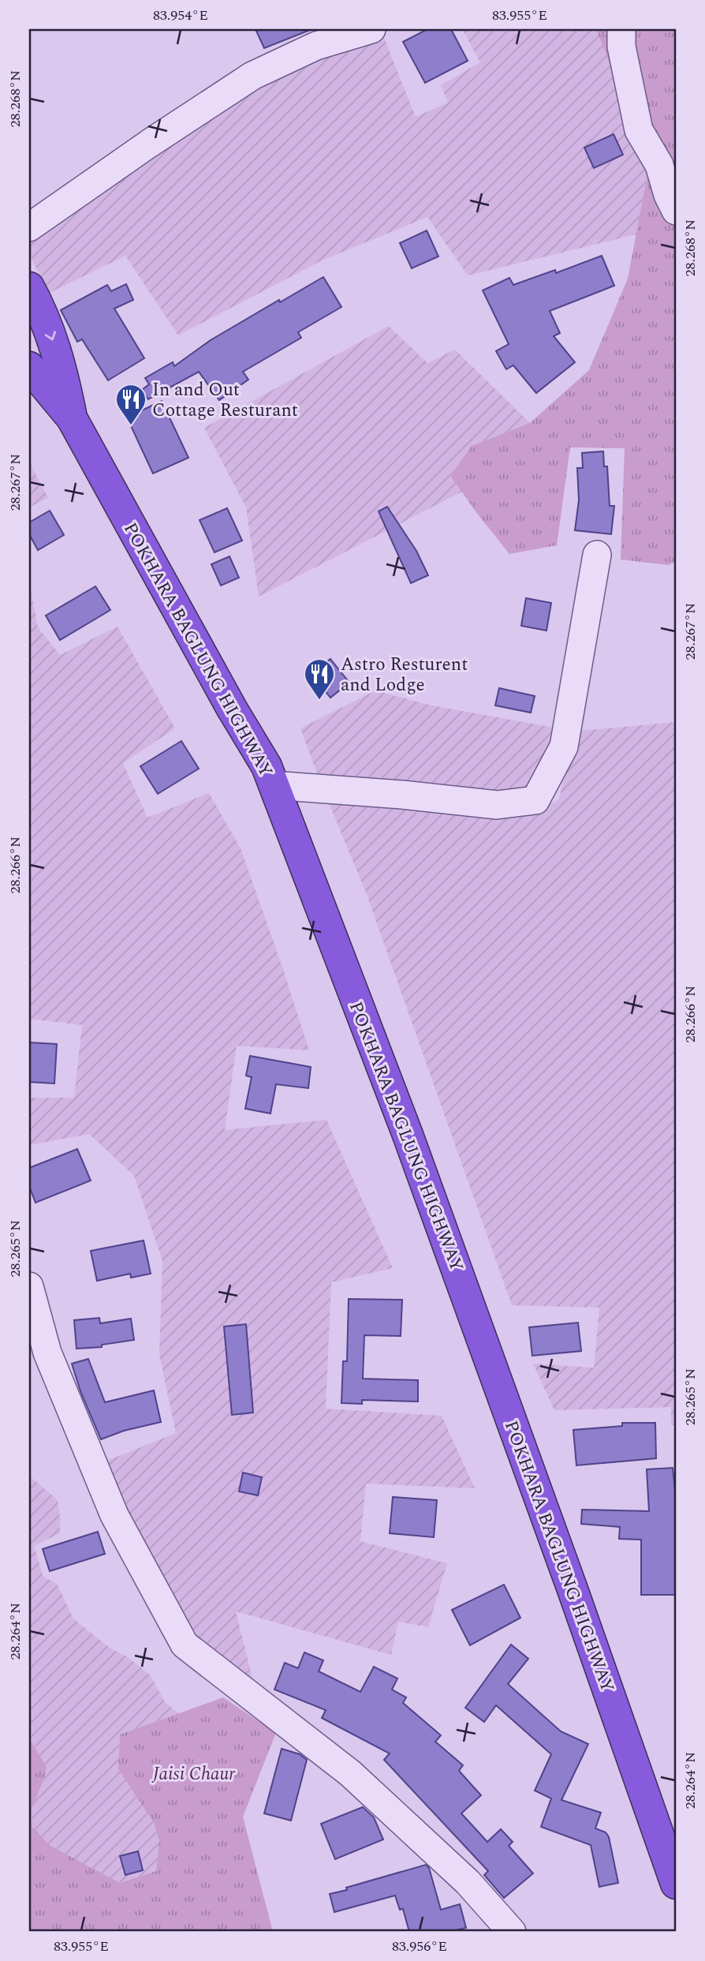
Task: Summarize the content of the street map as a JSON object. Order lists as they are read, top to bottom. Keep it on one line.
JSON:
{"streets":{"highway":["POKHARA BAGLUNG HIGHWAY"]},"parks":["Jaisi Chaur"],"places":{"restaurant":["In and Out Cottage Resturant","Astro Resturent and Lodge"]},"coordinates":["83.954°E","83.955°E","28.268°N","28.267°N","28.266°N","28.265°N","28.264°N","83.956°E"]}
